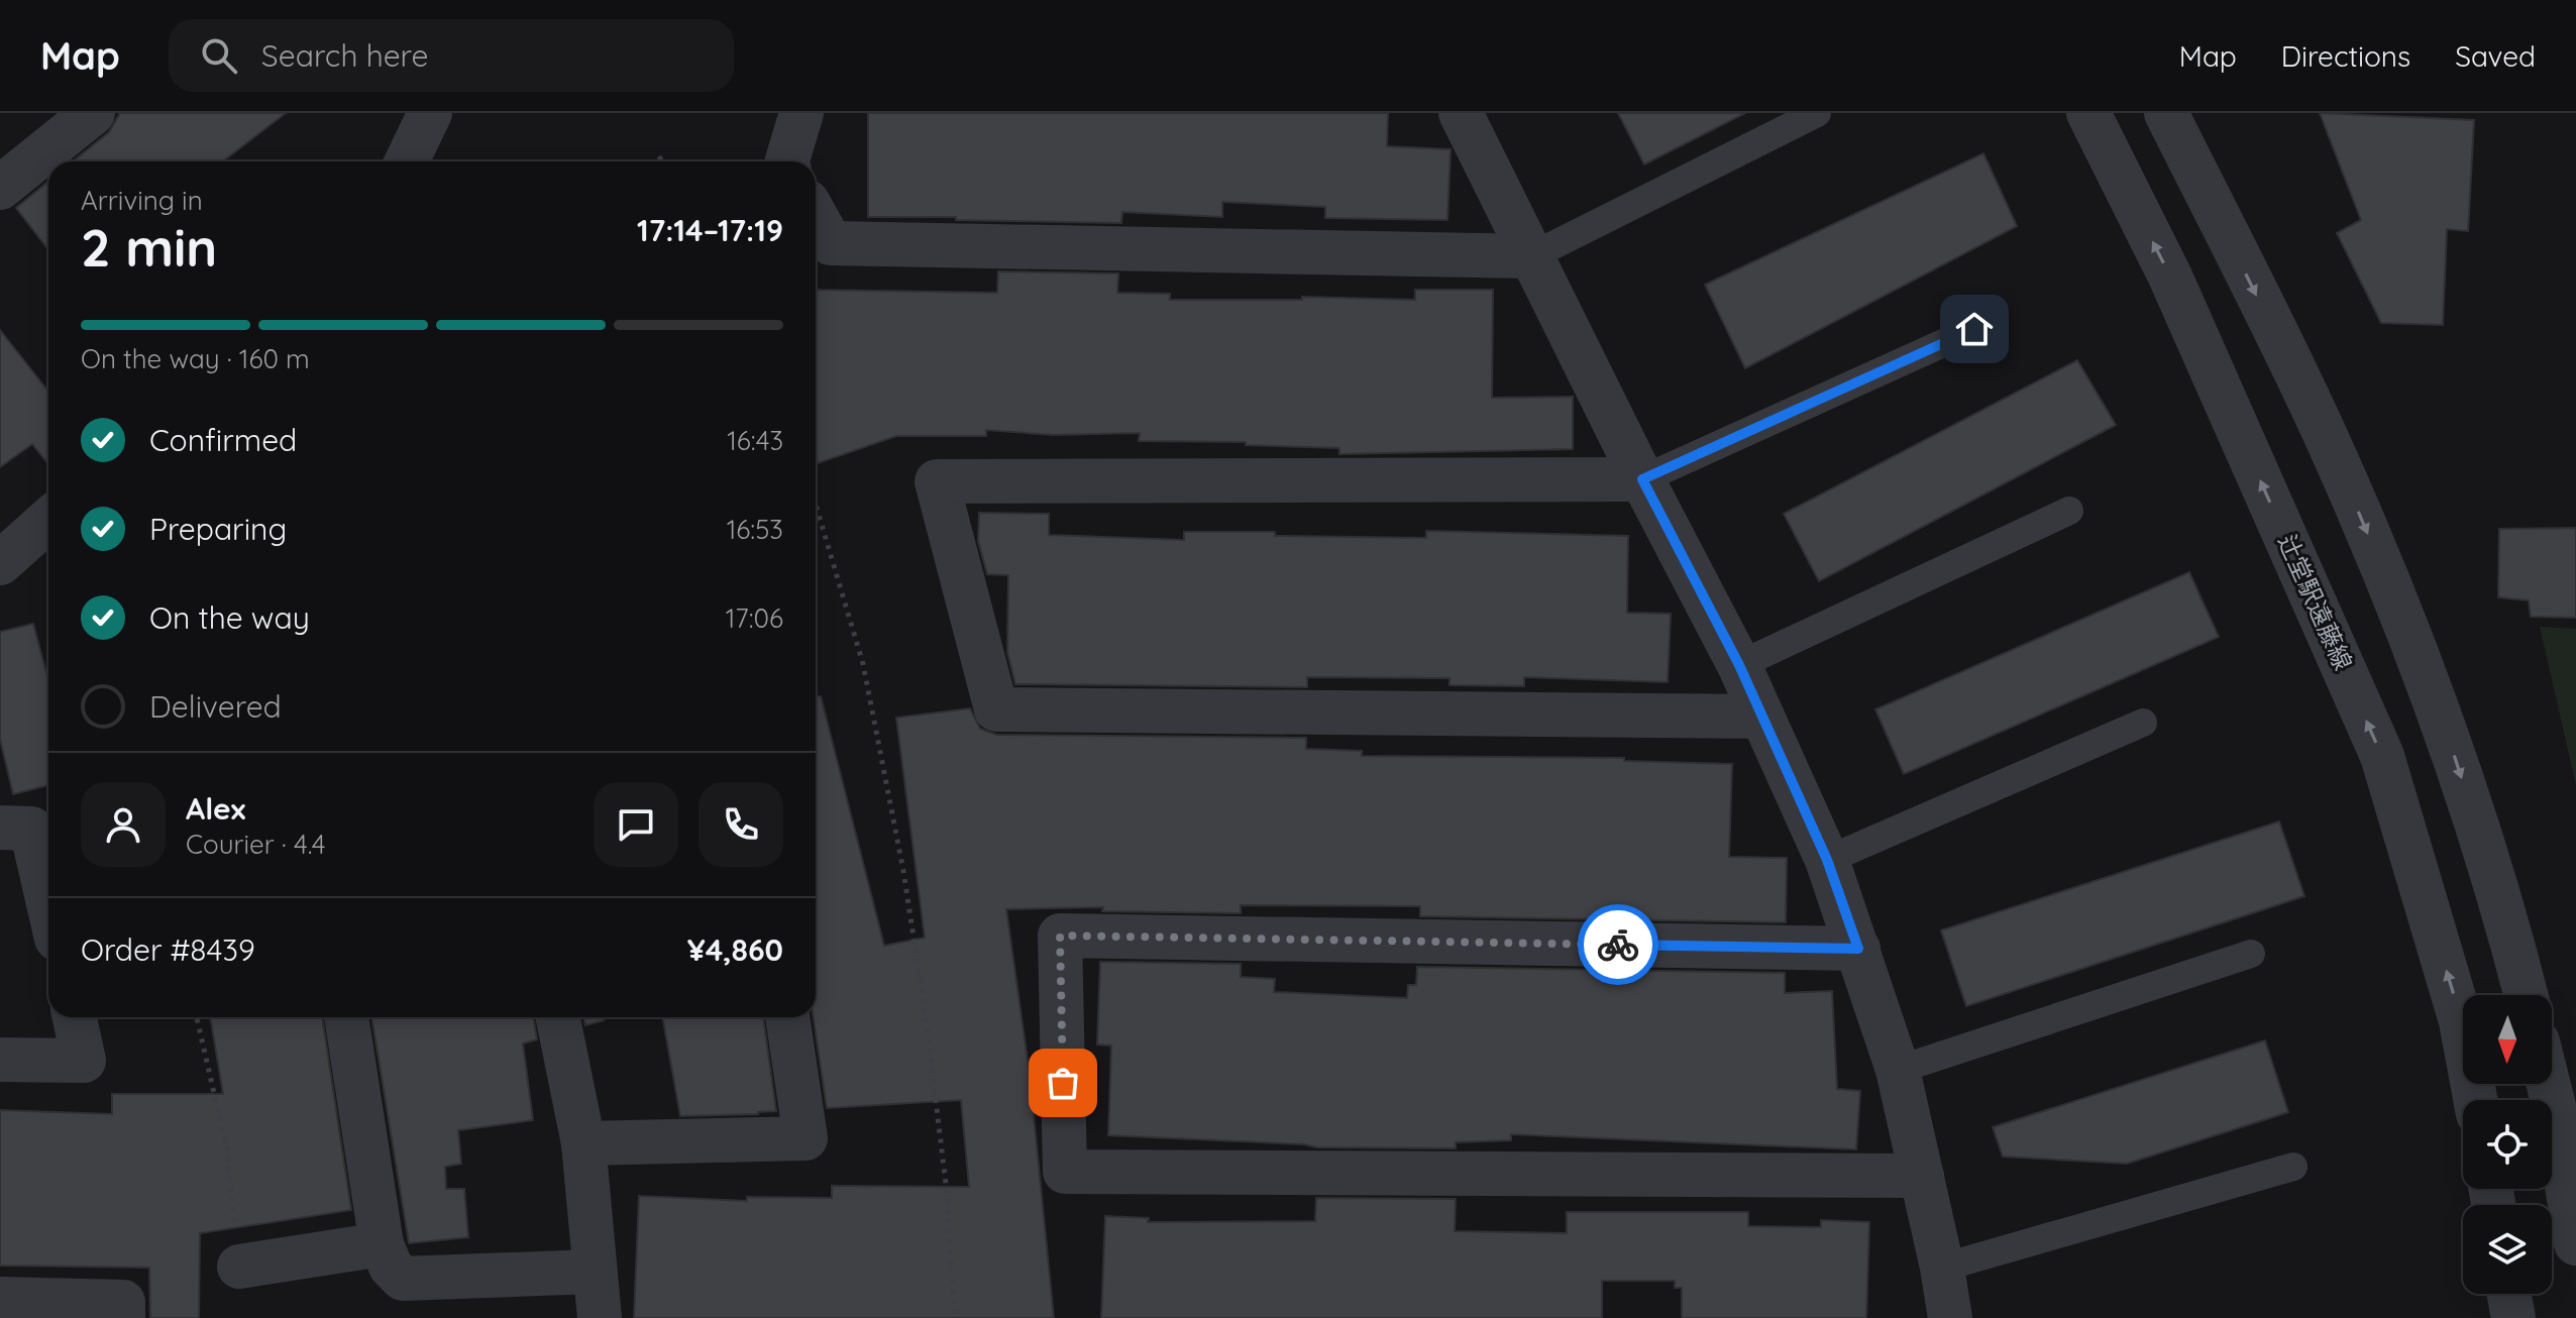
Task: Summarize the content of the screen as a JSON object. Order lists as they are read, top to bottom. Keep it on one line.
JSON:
{"streets":{"street":["辻堂駅遠藤線"]},"north":"bottom","page":{"header":"Map","search":"Search here","nav":["Map","Directions","Saved"],"heading":["2 min","Arriving in","17:14–17:19"],"panel":["Alex","Courier · 4.4","Order #8439","¥4,860"],"bar":"On the way · 160 m","list":[["Confirmed","16:43"],["Preparing","16:53"],["On the way","17:06"],"Delivered"]}}
